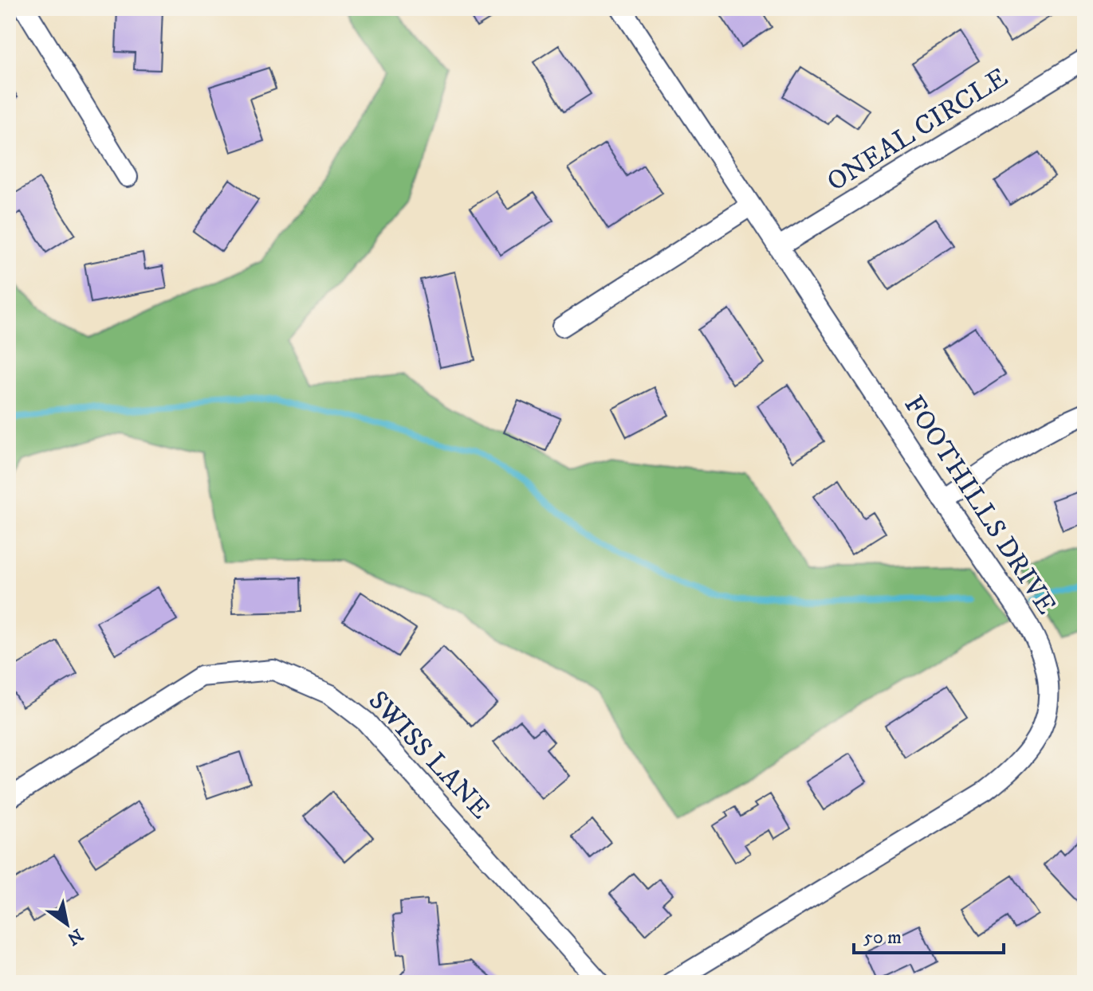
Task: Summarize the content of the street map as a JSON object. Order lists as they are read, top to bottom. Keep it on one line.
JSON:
{"streets":{"street":["ONEAL CIRCLE","FOOTHILLS DRIVE","SWISS LANE"]},"crossings":[["ONEAL CIRCLE","FOOTHILLS DRIVE"]],"scale_bar":"50 m","north":"bottom right"}
